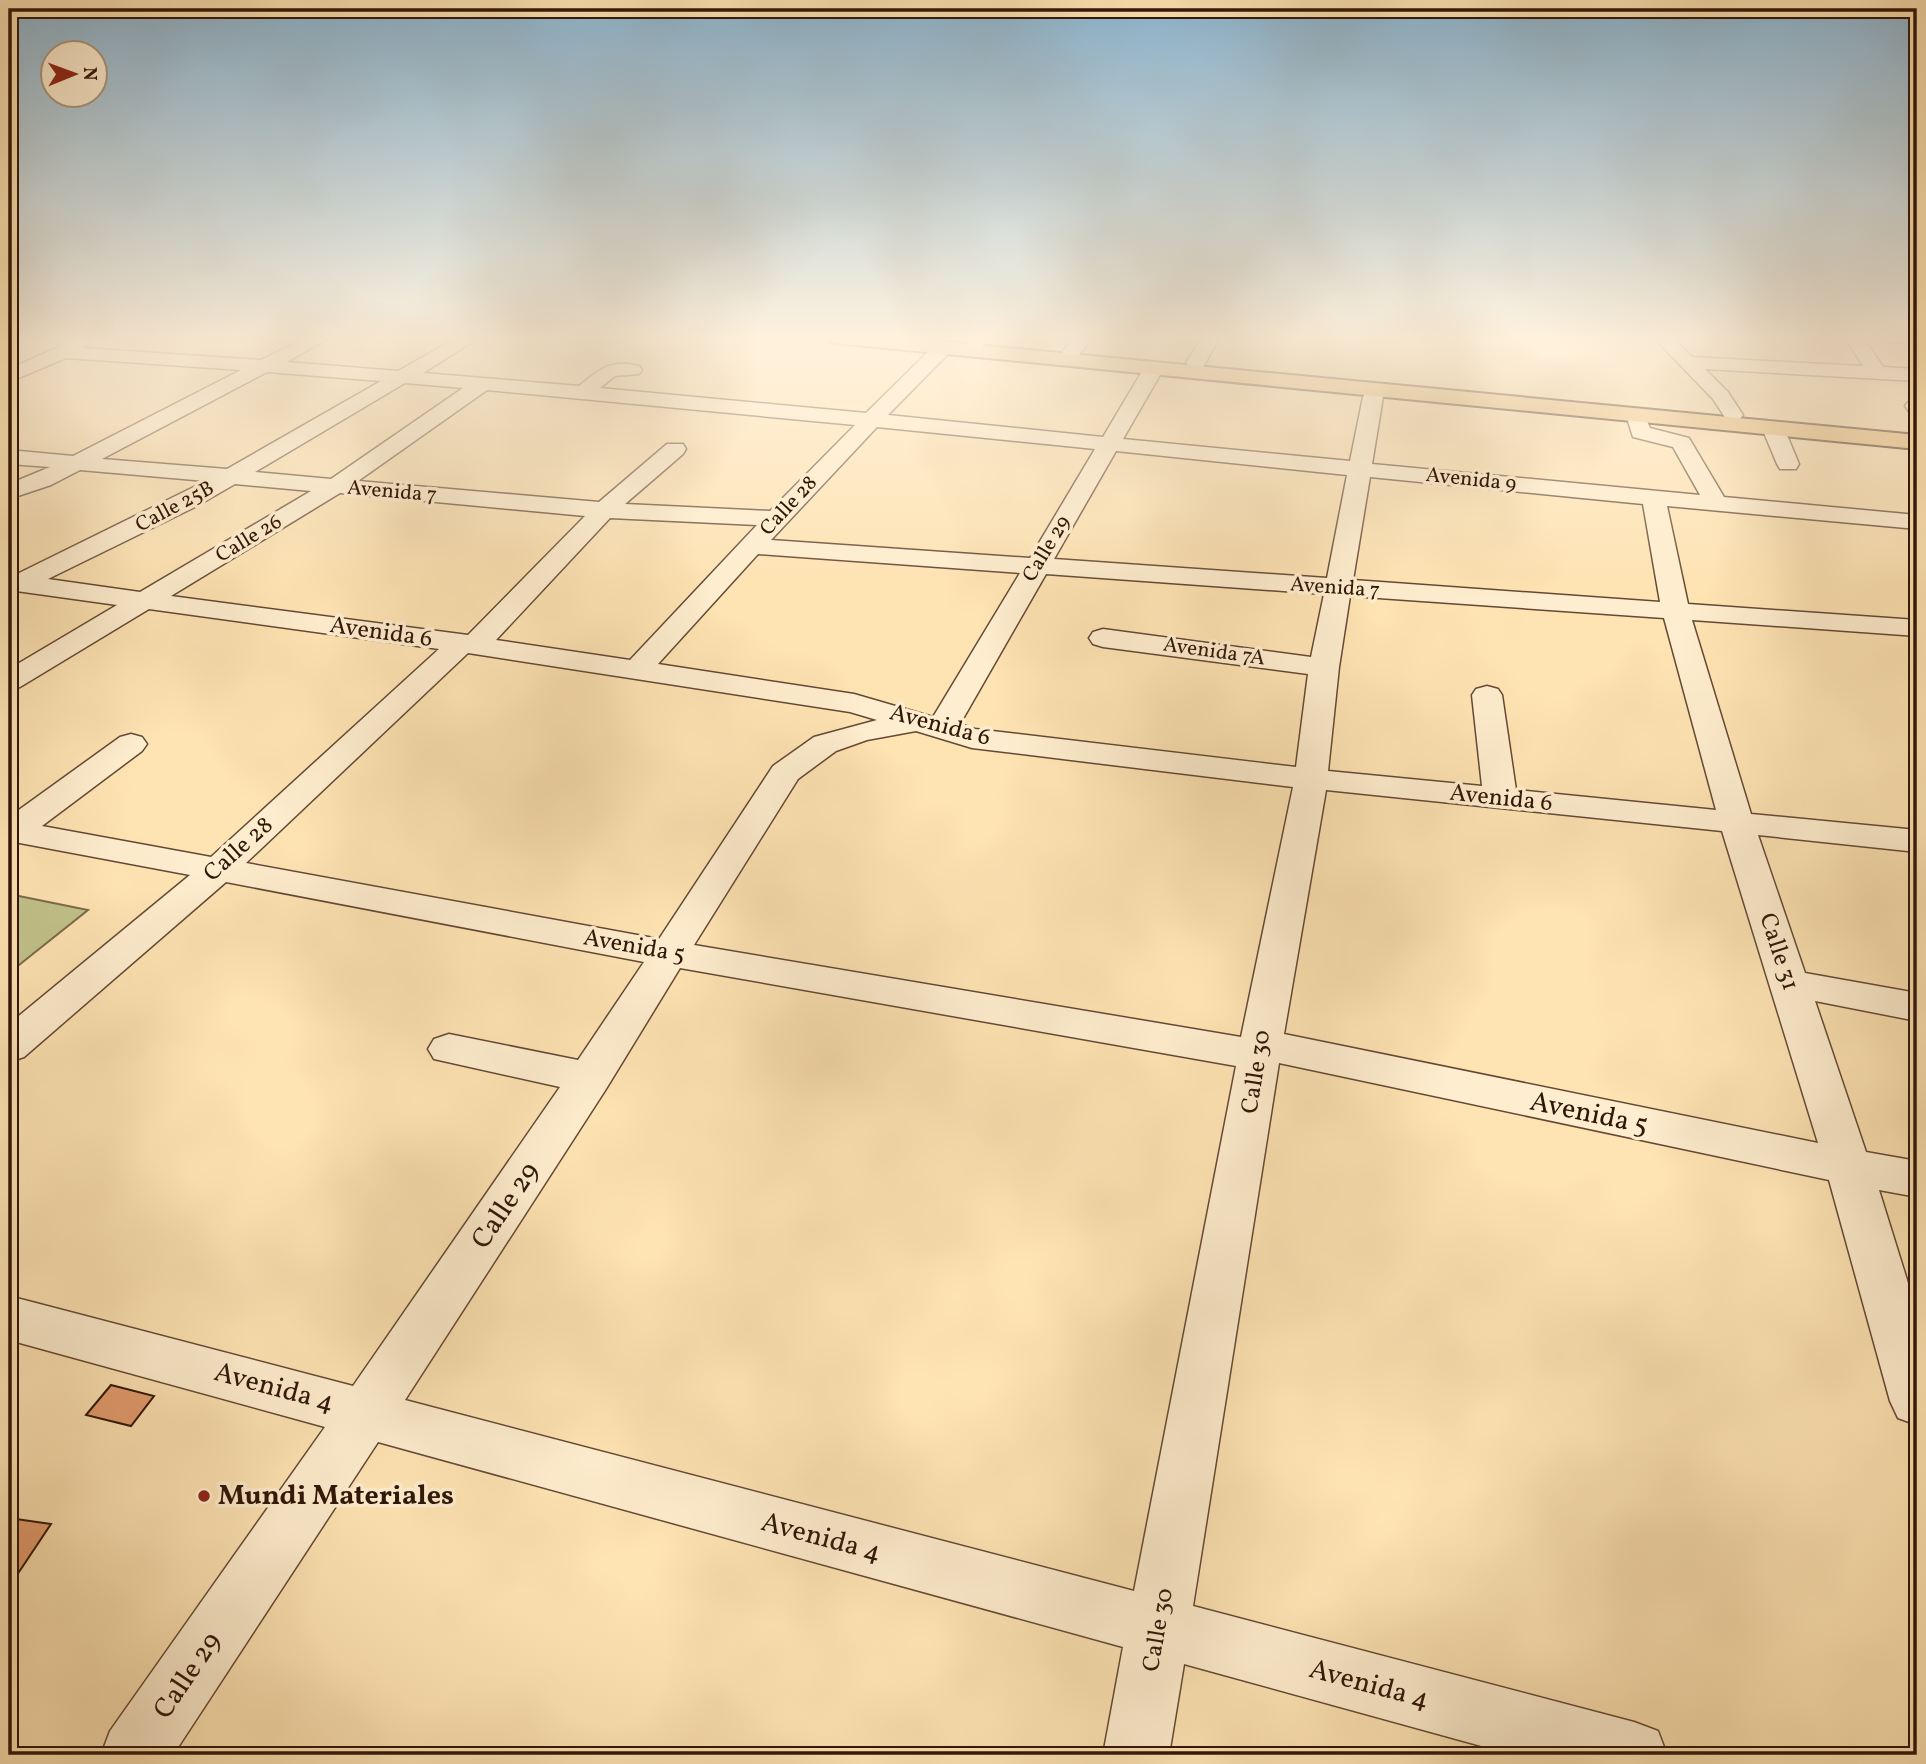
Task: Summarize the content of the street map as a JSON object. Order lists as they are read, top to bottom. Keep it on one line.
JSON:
{"streets":{"street":["Avenida 9","Avenida 7","Calle 28","Calle 25B","Calle 26","Calle 29","Avenida 6","Avenida 7A","Avenida 5","Calle 31","Calle 30","Avenida 4"]},"crossings":[["Avenida 9","Calle 29"],["Avenida 9","Calle 31"],["Avenida 9","Calle 30"],["Avenida 7","Calle 28"],["Avenida 7","Calle 25B"],["Avenida 7","Calle 26"],["Avenida 7","Calle 29"],["Avenida 7","Calle 31"],["Avenida 7","Calle 30"],["Calle 28","Avenida 6"],["Calle 28","Avenida 5"],["Calle 25B","Avenida 6"],["Calle 26","Avenida 6"],["Calle 29","Avenida 6"],["Calle 29","Avenida 5"],["Calle 29","Avenida 4"],["Avenida 6","Calle 31"],["Avenida 6","Calle 30"],["Avenida 7A","Calle 30"],["Avenida 5","Calle 31"],["Avenida 5","Calle 30"],["Calle 30","Avenida 4"]],"places":["Mundi Materiales"],"north":"right"}
